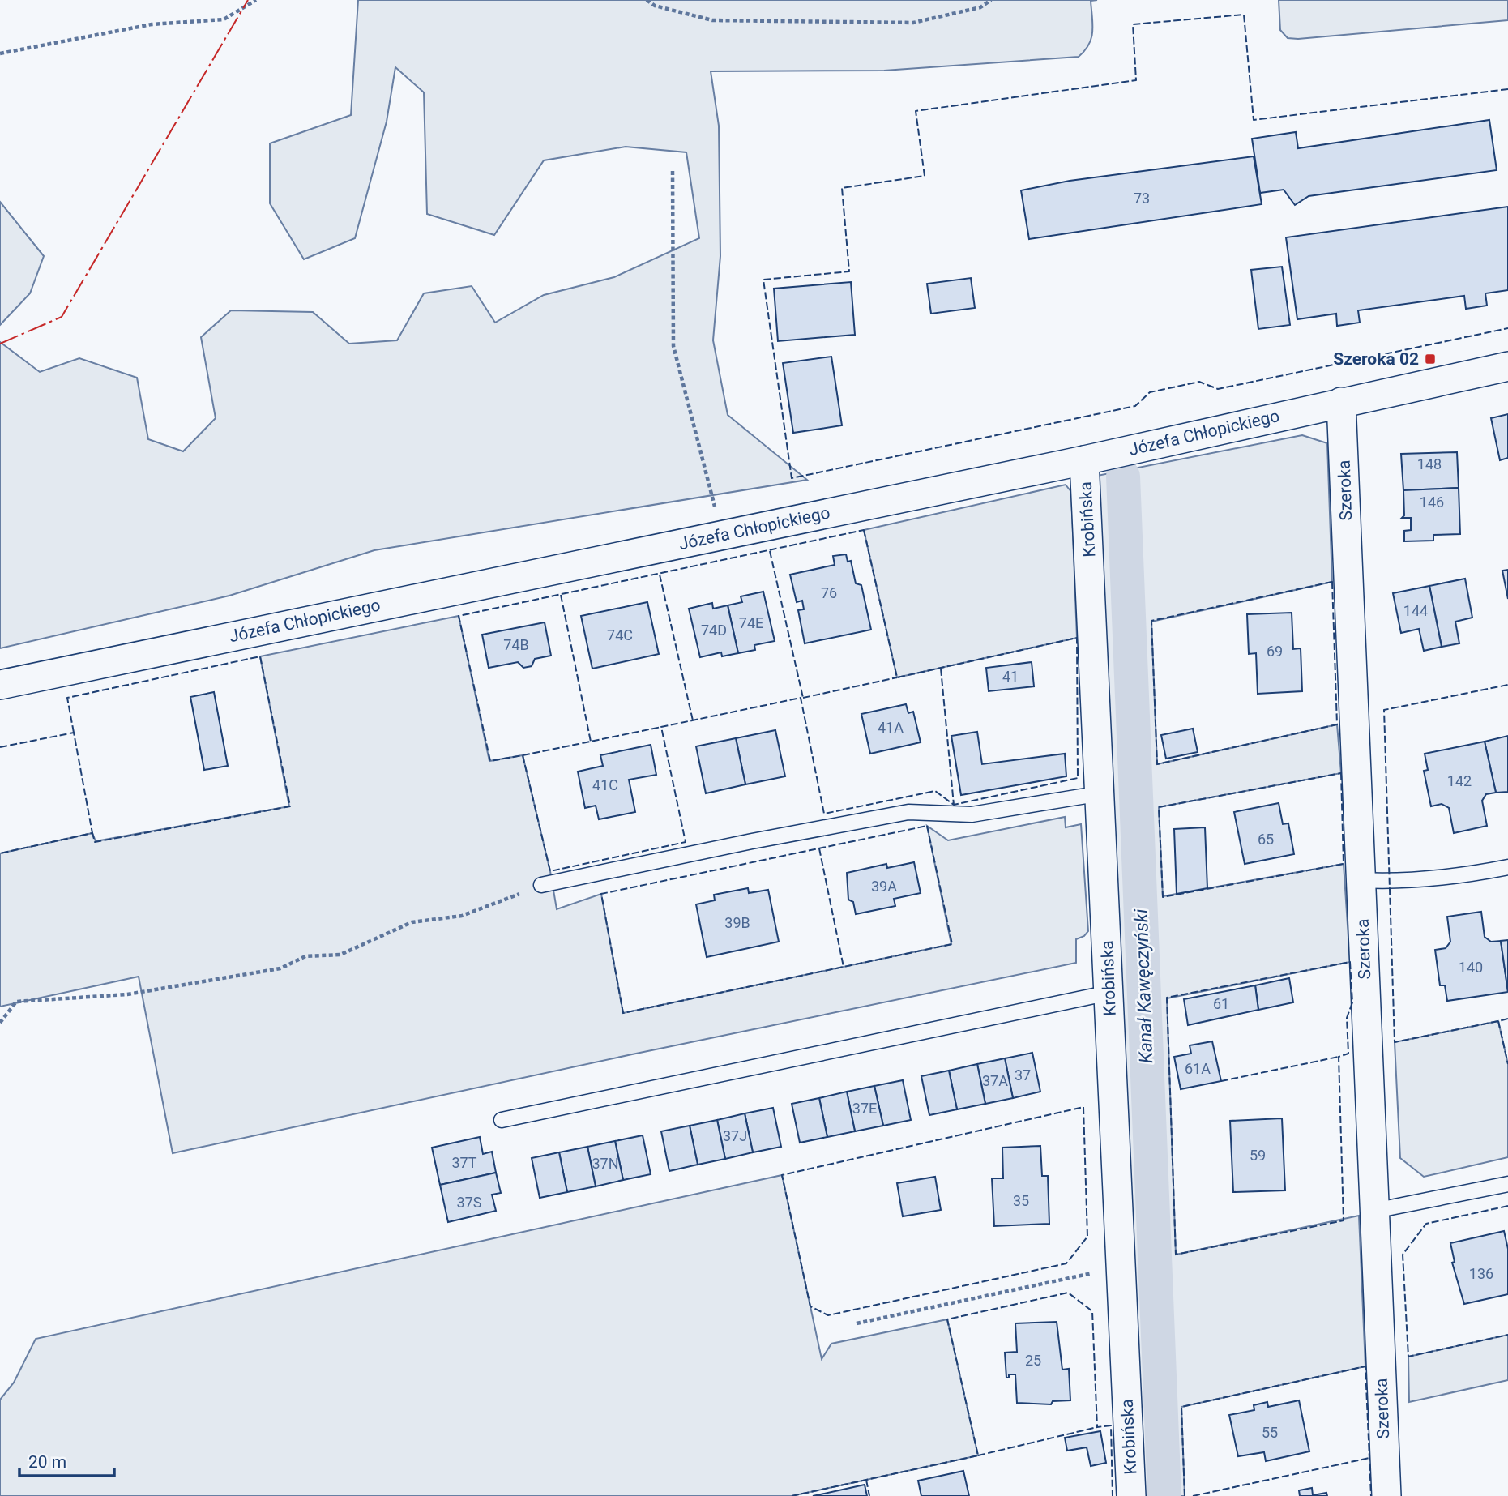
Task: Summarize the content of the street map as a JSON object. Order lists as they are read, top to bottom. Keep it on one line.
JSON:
{"streets":{"street":["Józefa Chłopickiego","Szeroka","Krobińska"]},"crossings":[["Józefa Chłopickiego","Szeroka"],["Józefa Chłopickiego","Krobińska"]],"water":["Kanał Kawęczyński"],"places":{"transit":["Szeroka 02"]},"house_numbers":["73","148","146","76","144","74E","74D","74C","74B","69","41","41A","142","41C","65","39A","39B","140","61","61A","37","37A","37E","37J","59","37T","37N","35","37S","136","25","55"],"scale_bar":"20 m"}
